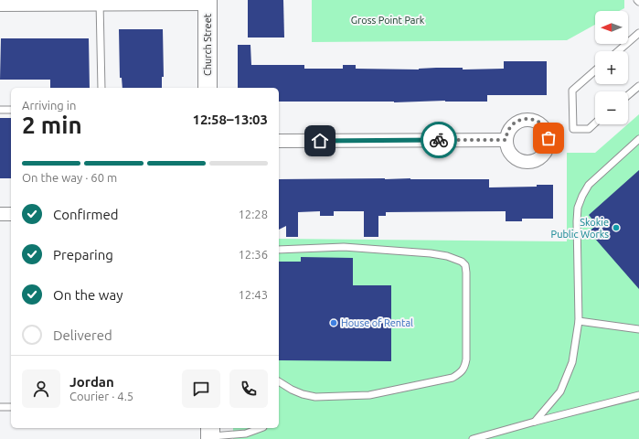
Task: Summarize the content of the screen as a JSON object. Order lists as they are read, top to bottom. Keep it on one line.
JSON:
{"streets":{"street":["Church Street"]},"parks":["Gross Point Park"],"places":["Skokie Public Works","House of Rental"],"north":"left","page":{"map_buttons":["+","−"],"heading":["2 min","Arriving in","12:58–13:03"],"panel":["Jordan","Courier · 4.5"],"bar":"On the way · 60 m","list":[["Confirmed","12:28"],["Preparing","12:36"],["On the way","12:43"],"Delivered"]}}
